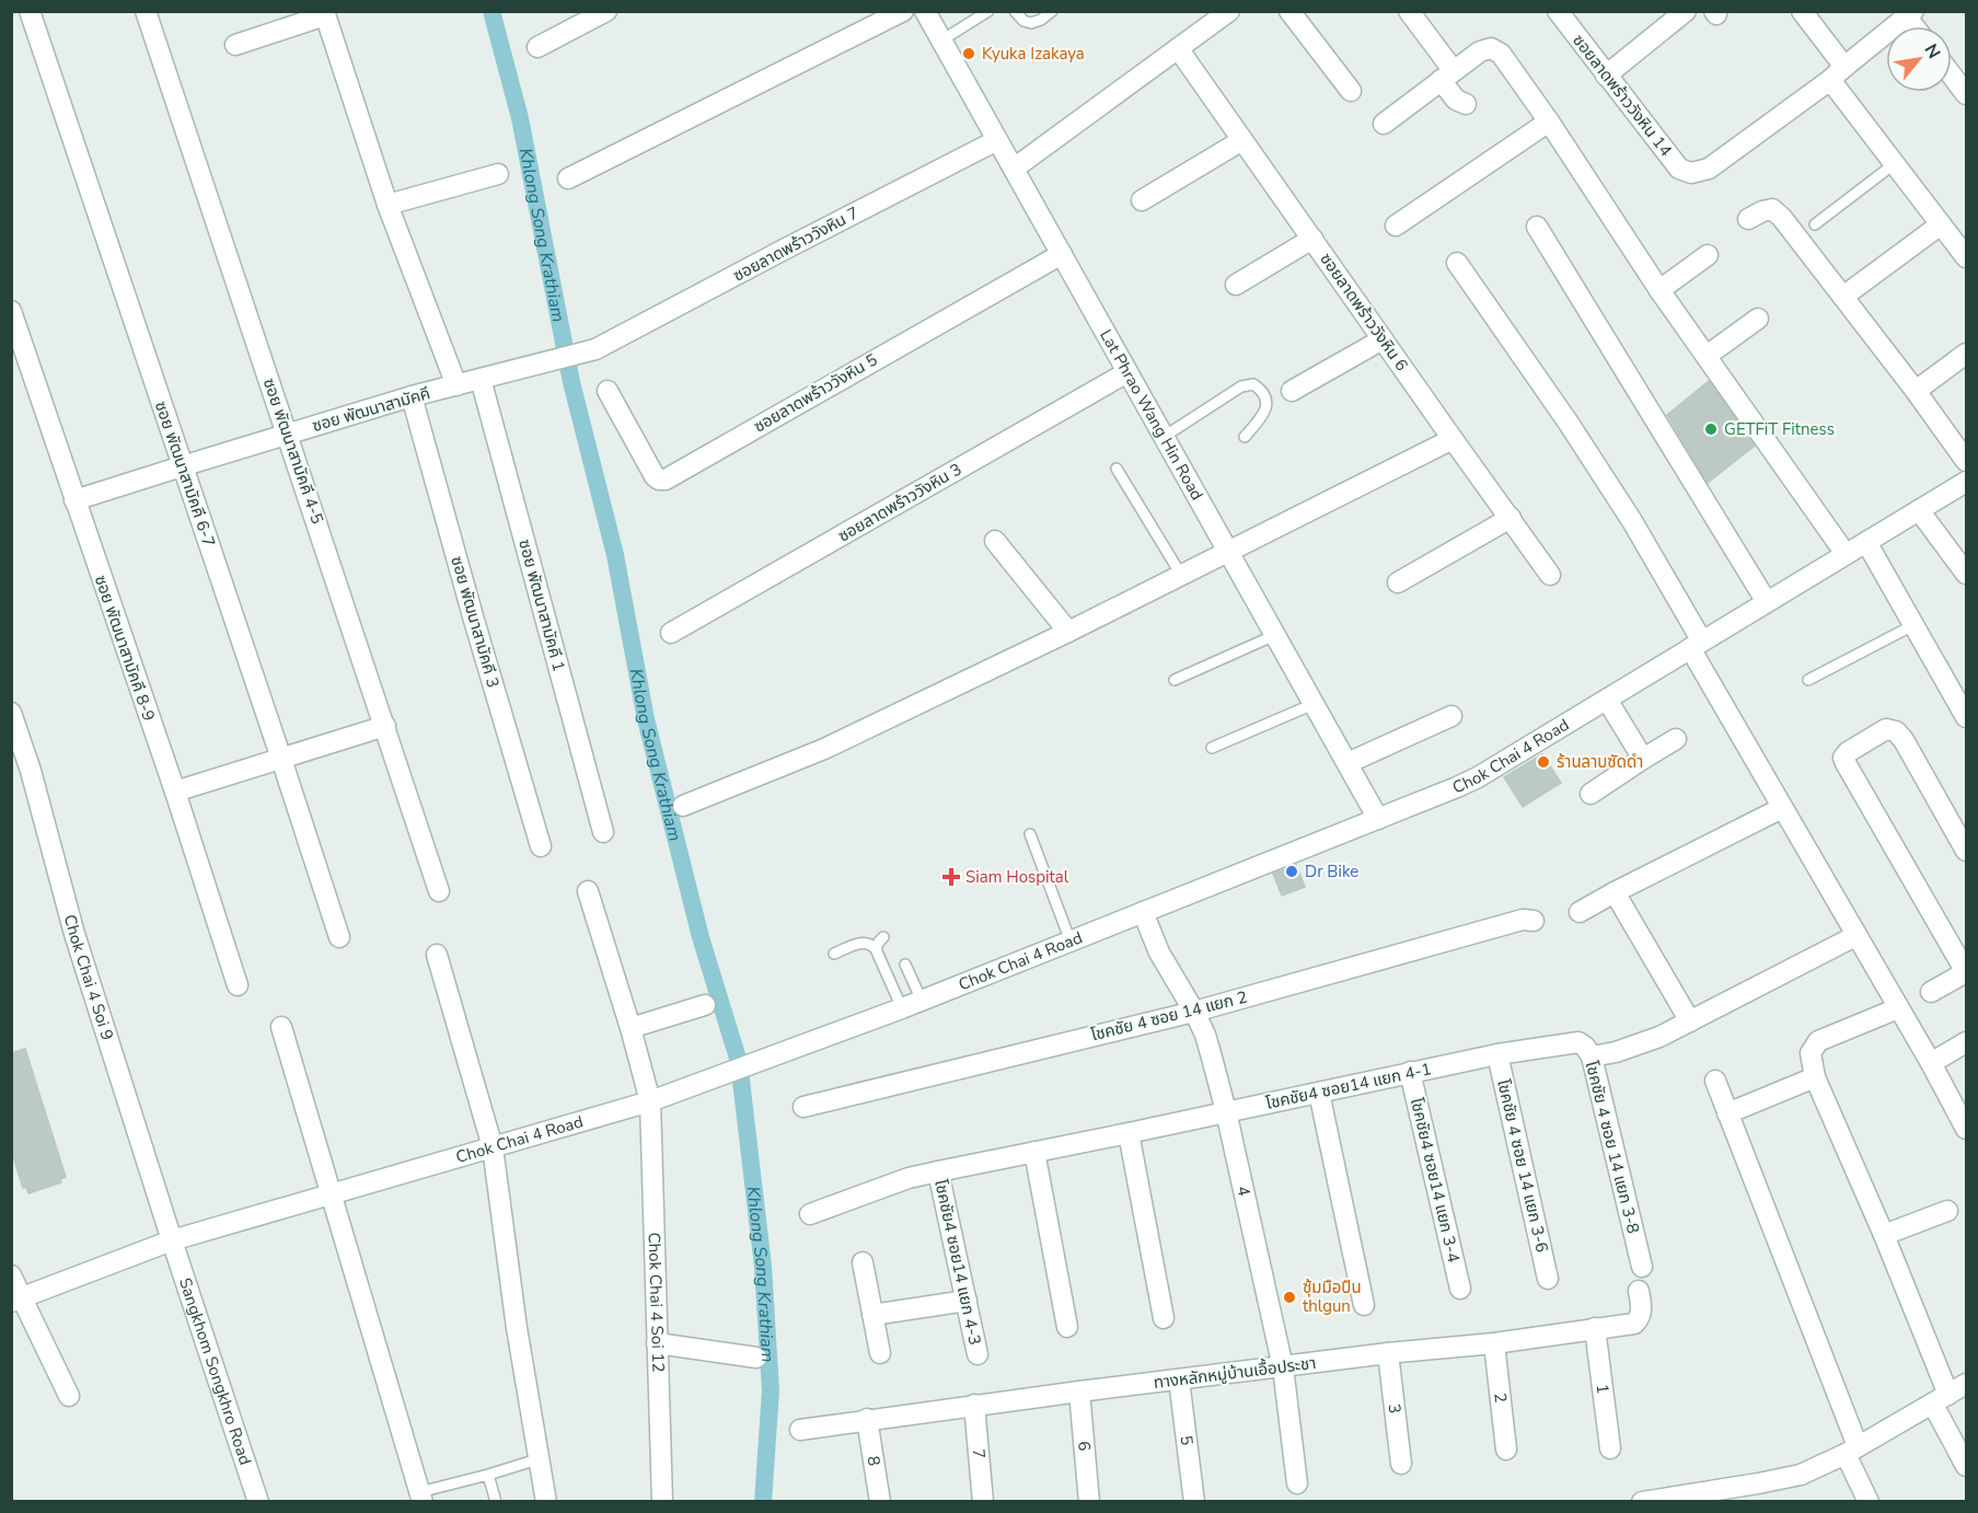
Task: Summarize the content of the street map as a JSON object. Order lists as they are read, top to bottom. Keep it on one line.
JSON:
{"streets":{"street":["ซอยลาดพร้าววังหิน 14","ซอยลาดพร้าววังหิน 7","ซอยลาดพร้าววังหิน 6","ซอยลาดพร้าววังหิน 5","ซอย พัฒนาสามัคคี","Lat Phrao Wang Hin Road","ซอย พัฒนาสามัคคี 4-5","ซอย พัฒนาสามัคคี 6-7","ซอยลาดพร้าววังหิน 3","ซอย พัฒนาสามัคคี 1","ซอย พัฒนาสามัคคี 3","ซอย พัฒนาสามัคคี 8-9","Chok Chai 4 Road","Chok Chai 4 Soi 9","โชคชัย 4 ซอย 14 แยก 2","โชคชัย4 ซอย14 แยก 4-1","โชคชัย 4 ซอย 14 แยก 3-8","โชคชัย 4 ซอย 14 แยก 3-6","โชคชัย4 ซอย14 แยก 3-4","4","โชคชัย4 ซอย14 แยก 4-3","Chok Chai 4 Soi 12","Sangkhom Songkhro Road","ทางหลักหมู่บ้านเอื้อประชา","1","2","3","5","6","7","8"]},"crossings":[["ซอยลาดพร้าววังหิน 7","ซอย พัฒนาสามัคคี"],["ซอยลาดพร้าววังหิน 7","Lat Phrao Wang Hin Road"],["ซอยลาดพร้าววังหิน 5","Lat Phrao Wang Hin Road"],["ซอย พัฒนาสามัคคี","ซอย พัฒนาสามัคคี 4-5"],["ซอย พัฒนาสามัคคี","ซอย พัฒนาสามัคคี 6-7"],["ซอย พัฒนาสามัคคี","ซอย พัฒนาสามัคคี 1"],["ซอย พัฒนาสามัคคี","ซอย พัฒนาสามัคคี 3"],["ซอย พัฒนาสามัคคี","ซอย พัฒนาสามัคคี 8-9"],["Lat Phrao Wang Hin Road","ซอยลาดพร้าววังหิน 3"],["Lat Phrao Wang Hin Road","Chok Chai 4 Road"],["Chok Chai 4 Road","Chok Chai 4 Soi 9"],["Chok Chai 4 Road","4"],["Chok Chai 4 Road","Chok Chai 4 Soi 12"],["Chok Chai 4 Road","Sangkhom Songkhro Road"],["Chok Chai 4 Soi 9","Sangkhom Songkhro Road"],["โชคชัย 4 ซอย 14 แยก 2","4"],["โชคชัย4 ซอย14 แยก 4-1","โชคชัย 4 ซอย 14 แยก 3-8"],["โชคชัย4 ซอย14 แยก 4-1","โชคชัย 4 ซอย 14 แยก 3-6"],["โชคชัย4 ซอย14 แยก 4-1","โชคชัย4 ซอย14 แยก 3-4"],["โชคชัย4 ซอย14 แยก 4-1","4"],["โชคชัย4 ซอย14 แยก 4-1","โชคชัย4 ซอย14 แยก 4-3"],["4","ทางหลักหมู่บ้านเอื้อประชา"],["ทางหลักหมู่บ้านเอื้อประชา","1"],["ทางหลักหมู่บ้านเอื้อประชา","2"],["ทางหลักหมู่บ้านเอื้อประชา","3"],["ทางหลักหมู่บ้านเอื้อประชา","5"],["ทางหลักหมู่บ้านเอื้อประชา","6"],["ทางหลักหมู่บ้านเอื้อประชา","7"],["ทางหลักหมู่บ้านเอื้อประชา","8"]],"water":["Khlong Song Krathiam"],"places":{"other":["Kyuka Izakaya","GETFiT Fitness","ร้านลาบซัดดำ","Dr Bike","ซุ้มมือปืน thlgun"],"health":["Siam Hospital"]},"north":"top right"}
